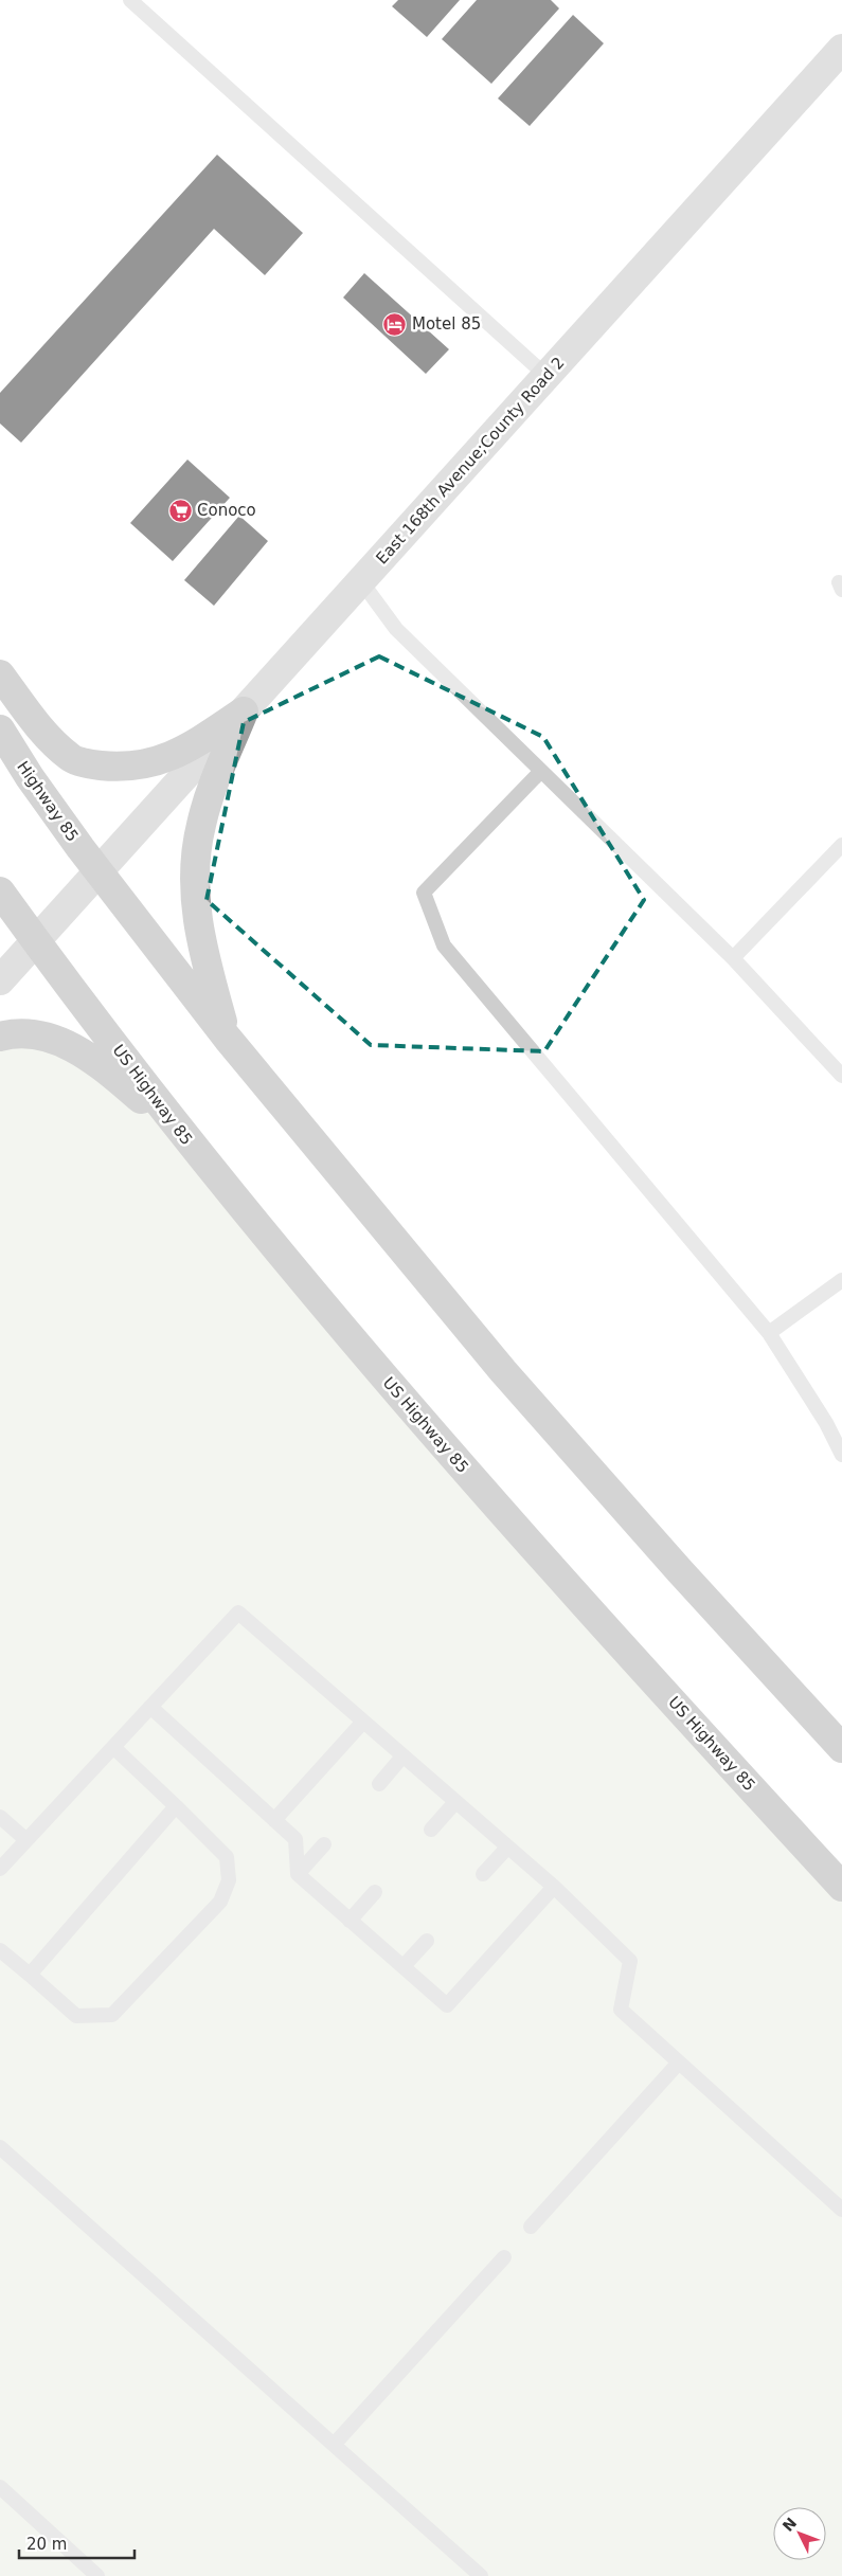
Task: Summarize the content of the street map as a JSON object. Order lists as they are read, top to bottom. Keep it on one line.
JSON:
{"streets":{"highway":["Highway 85","US Highway 85"],"main road":["East 168th Avenue;County Road 2"]},"crossings":[["East 168th Avenue;County Road 2","Highway 85"],["East 168th Avenue;County Road 2","US Highway 85"]],"places":{"hotel":["Motel 85"],"supermarket":["Conoco"]},"scale_bar":"20 m","north":"top left"}
